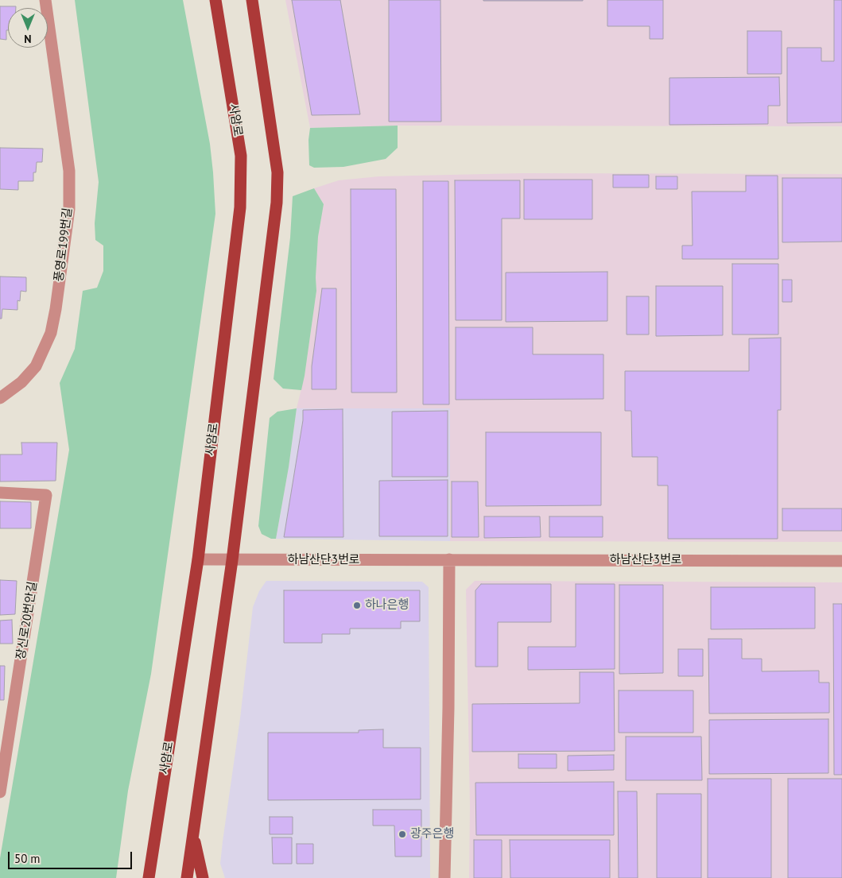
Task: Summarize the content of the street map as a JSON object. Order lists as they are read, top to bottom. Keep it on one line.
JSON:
{"streets":{"main road":["사암로"],"street":["풍영로199번길","하남산단3번로","장신로20번안길"]},"crossings":[["사암로","하남산단3번로"]],"places":["하나은행","광주은행"],"scale_bar":"50 m","north":"bottom"}
